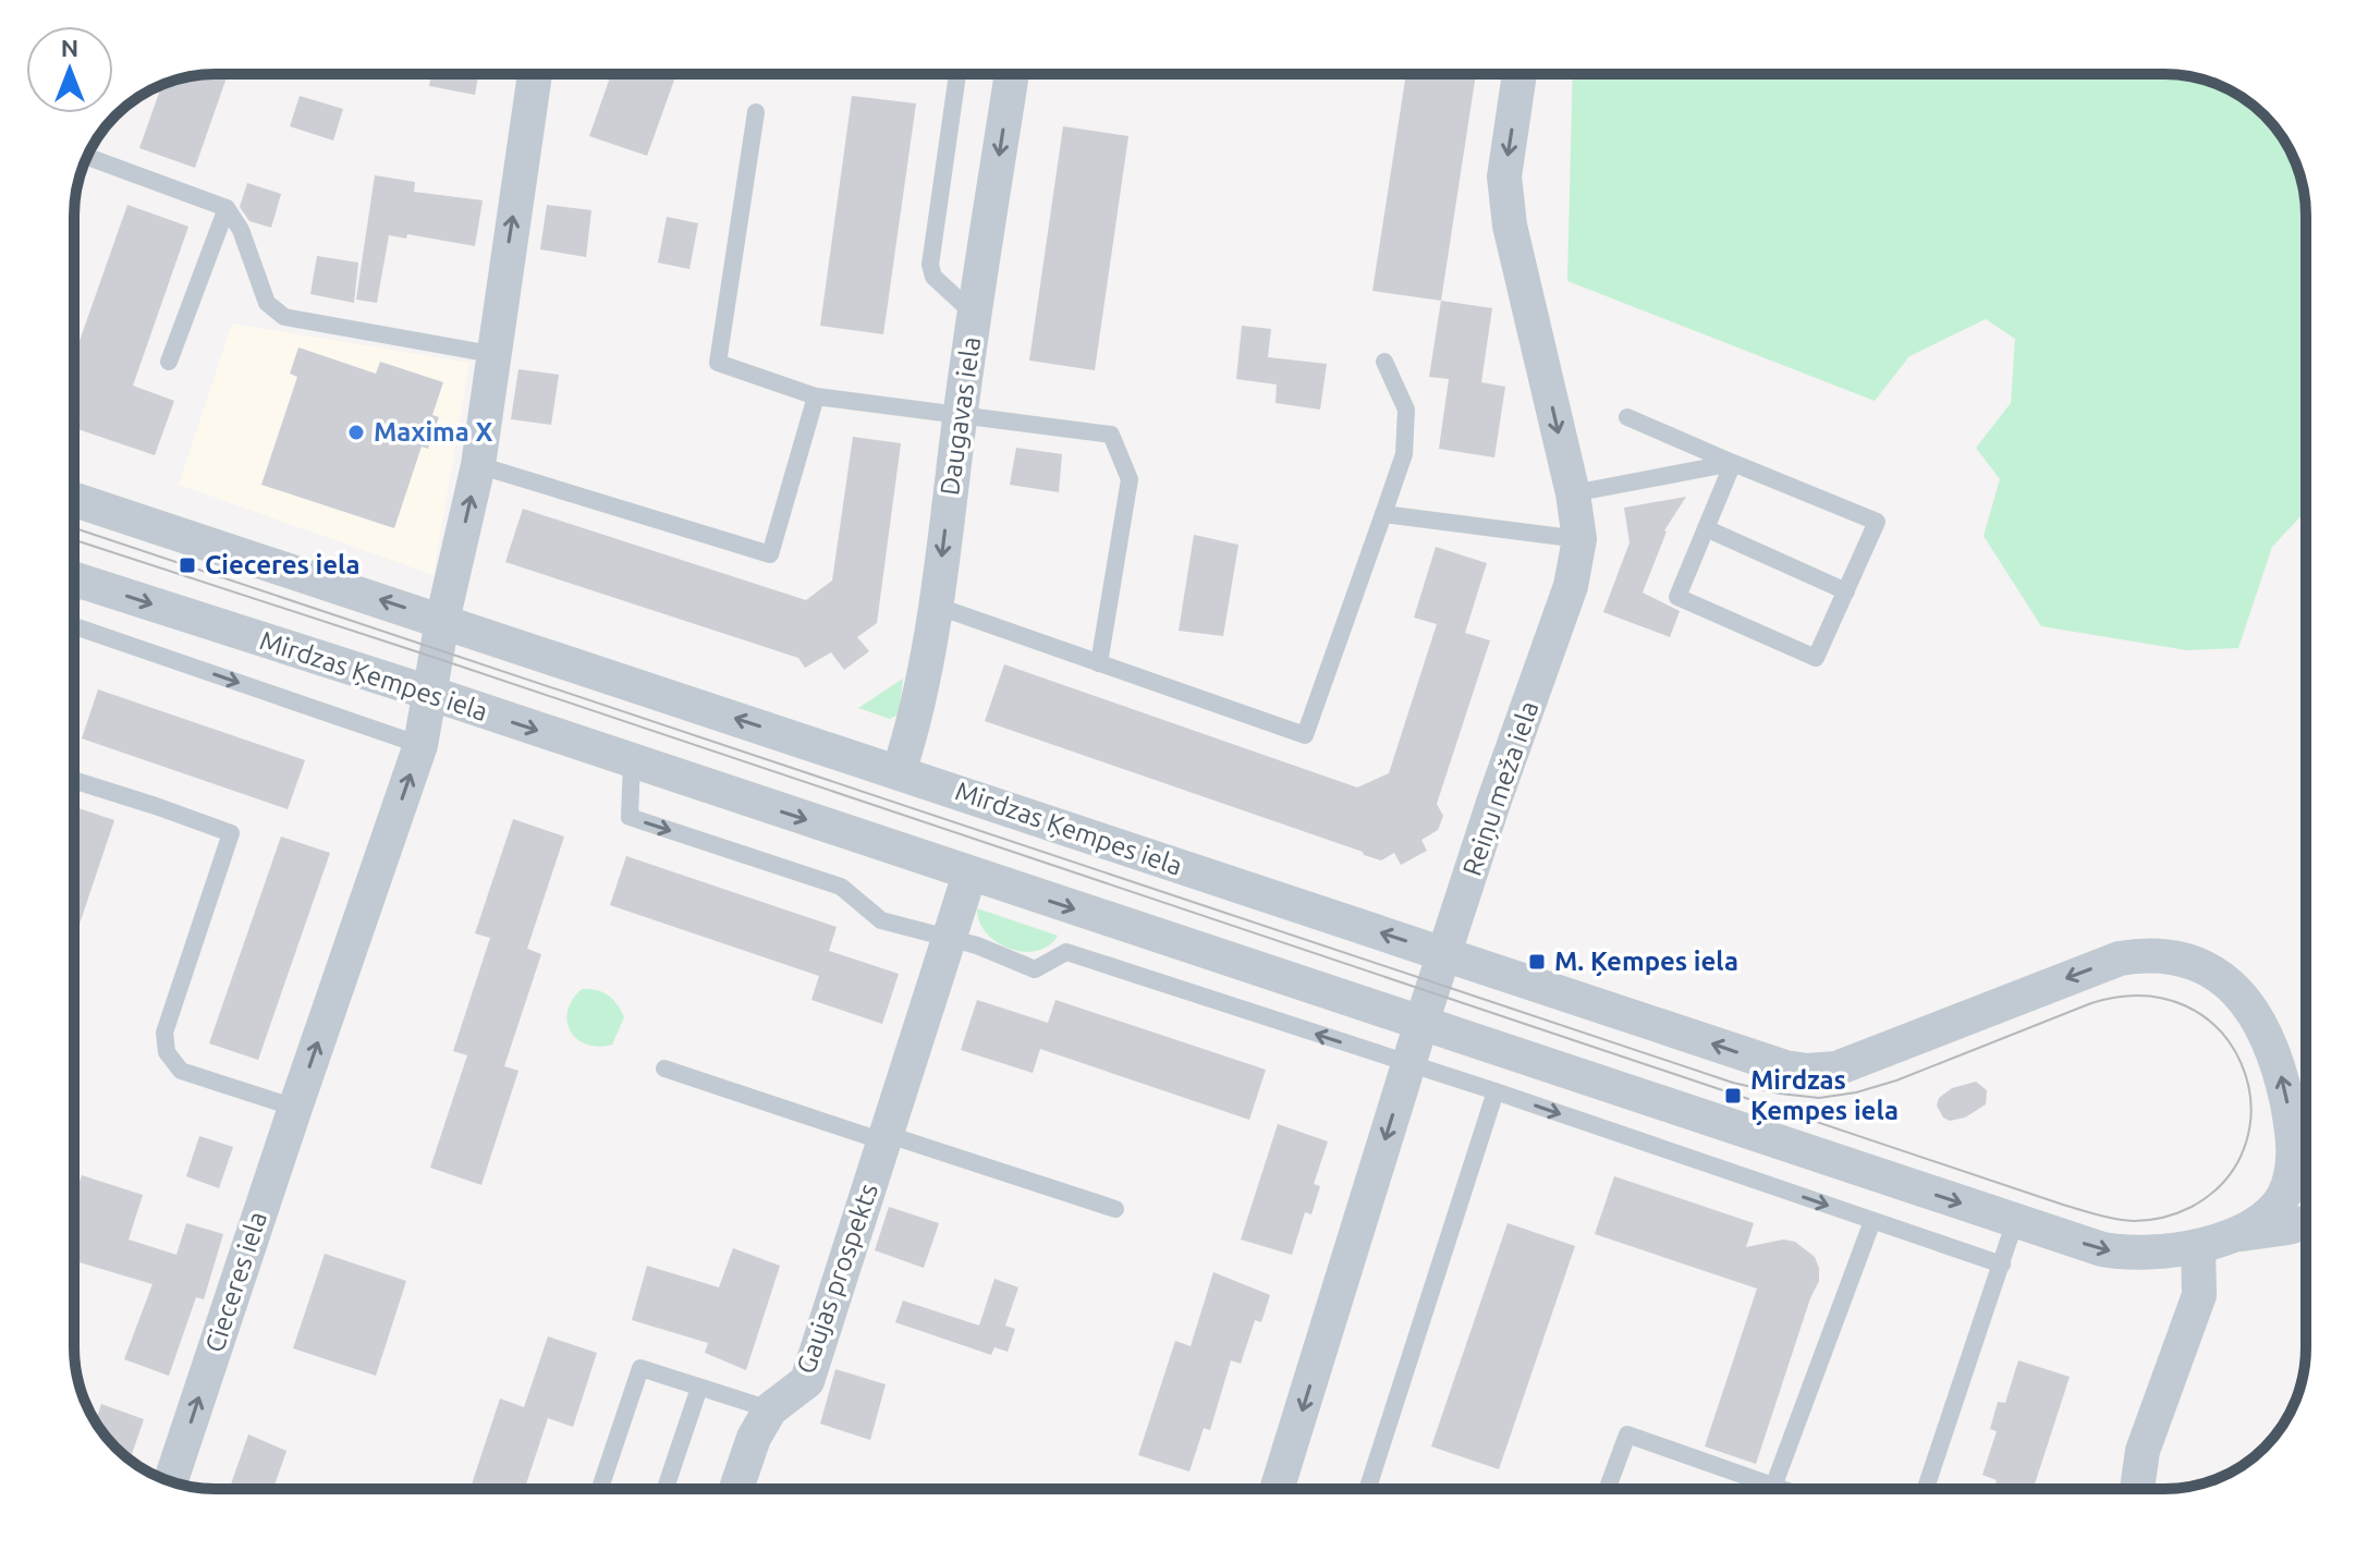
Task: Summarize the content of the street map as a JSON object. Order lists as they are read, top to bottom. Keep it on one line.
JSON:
{"streets":{"street":["Daugavas iela","Mirdzas Ķempes iela","Reiņu meža iela","Gaujas prospekts","Cieceres iela"]},"crossings":[["Daugavas iela","Mirdzas Ķempes iela"],["Mirdzas Ķempes iela","Reiņu meža iela"],["Mirdzas Ķempes iela","Gaujas prospekts"],["Mirdzas Ķempes iela","Cieceres iela"]],"one_way":["Daugavas iela","Reiņu meža iela","Cieceres iela"],"places":{"other":["Maxima X"],"transit":["Cieceres iela","M. Ķempes iela","Mirdzas Ķempes iela"]},"north":"top"}
